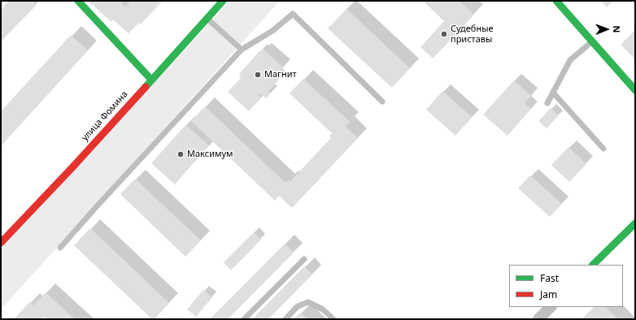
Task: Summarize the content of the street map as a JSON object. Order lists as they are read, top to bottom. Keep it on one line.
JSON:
{"streets":{"main road":["улица Фомина"]},"places":["Судебные приставы","Магнит","Максимум"],"legend":["Fast","Jam"],"north":"right"}
